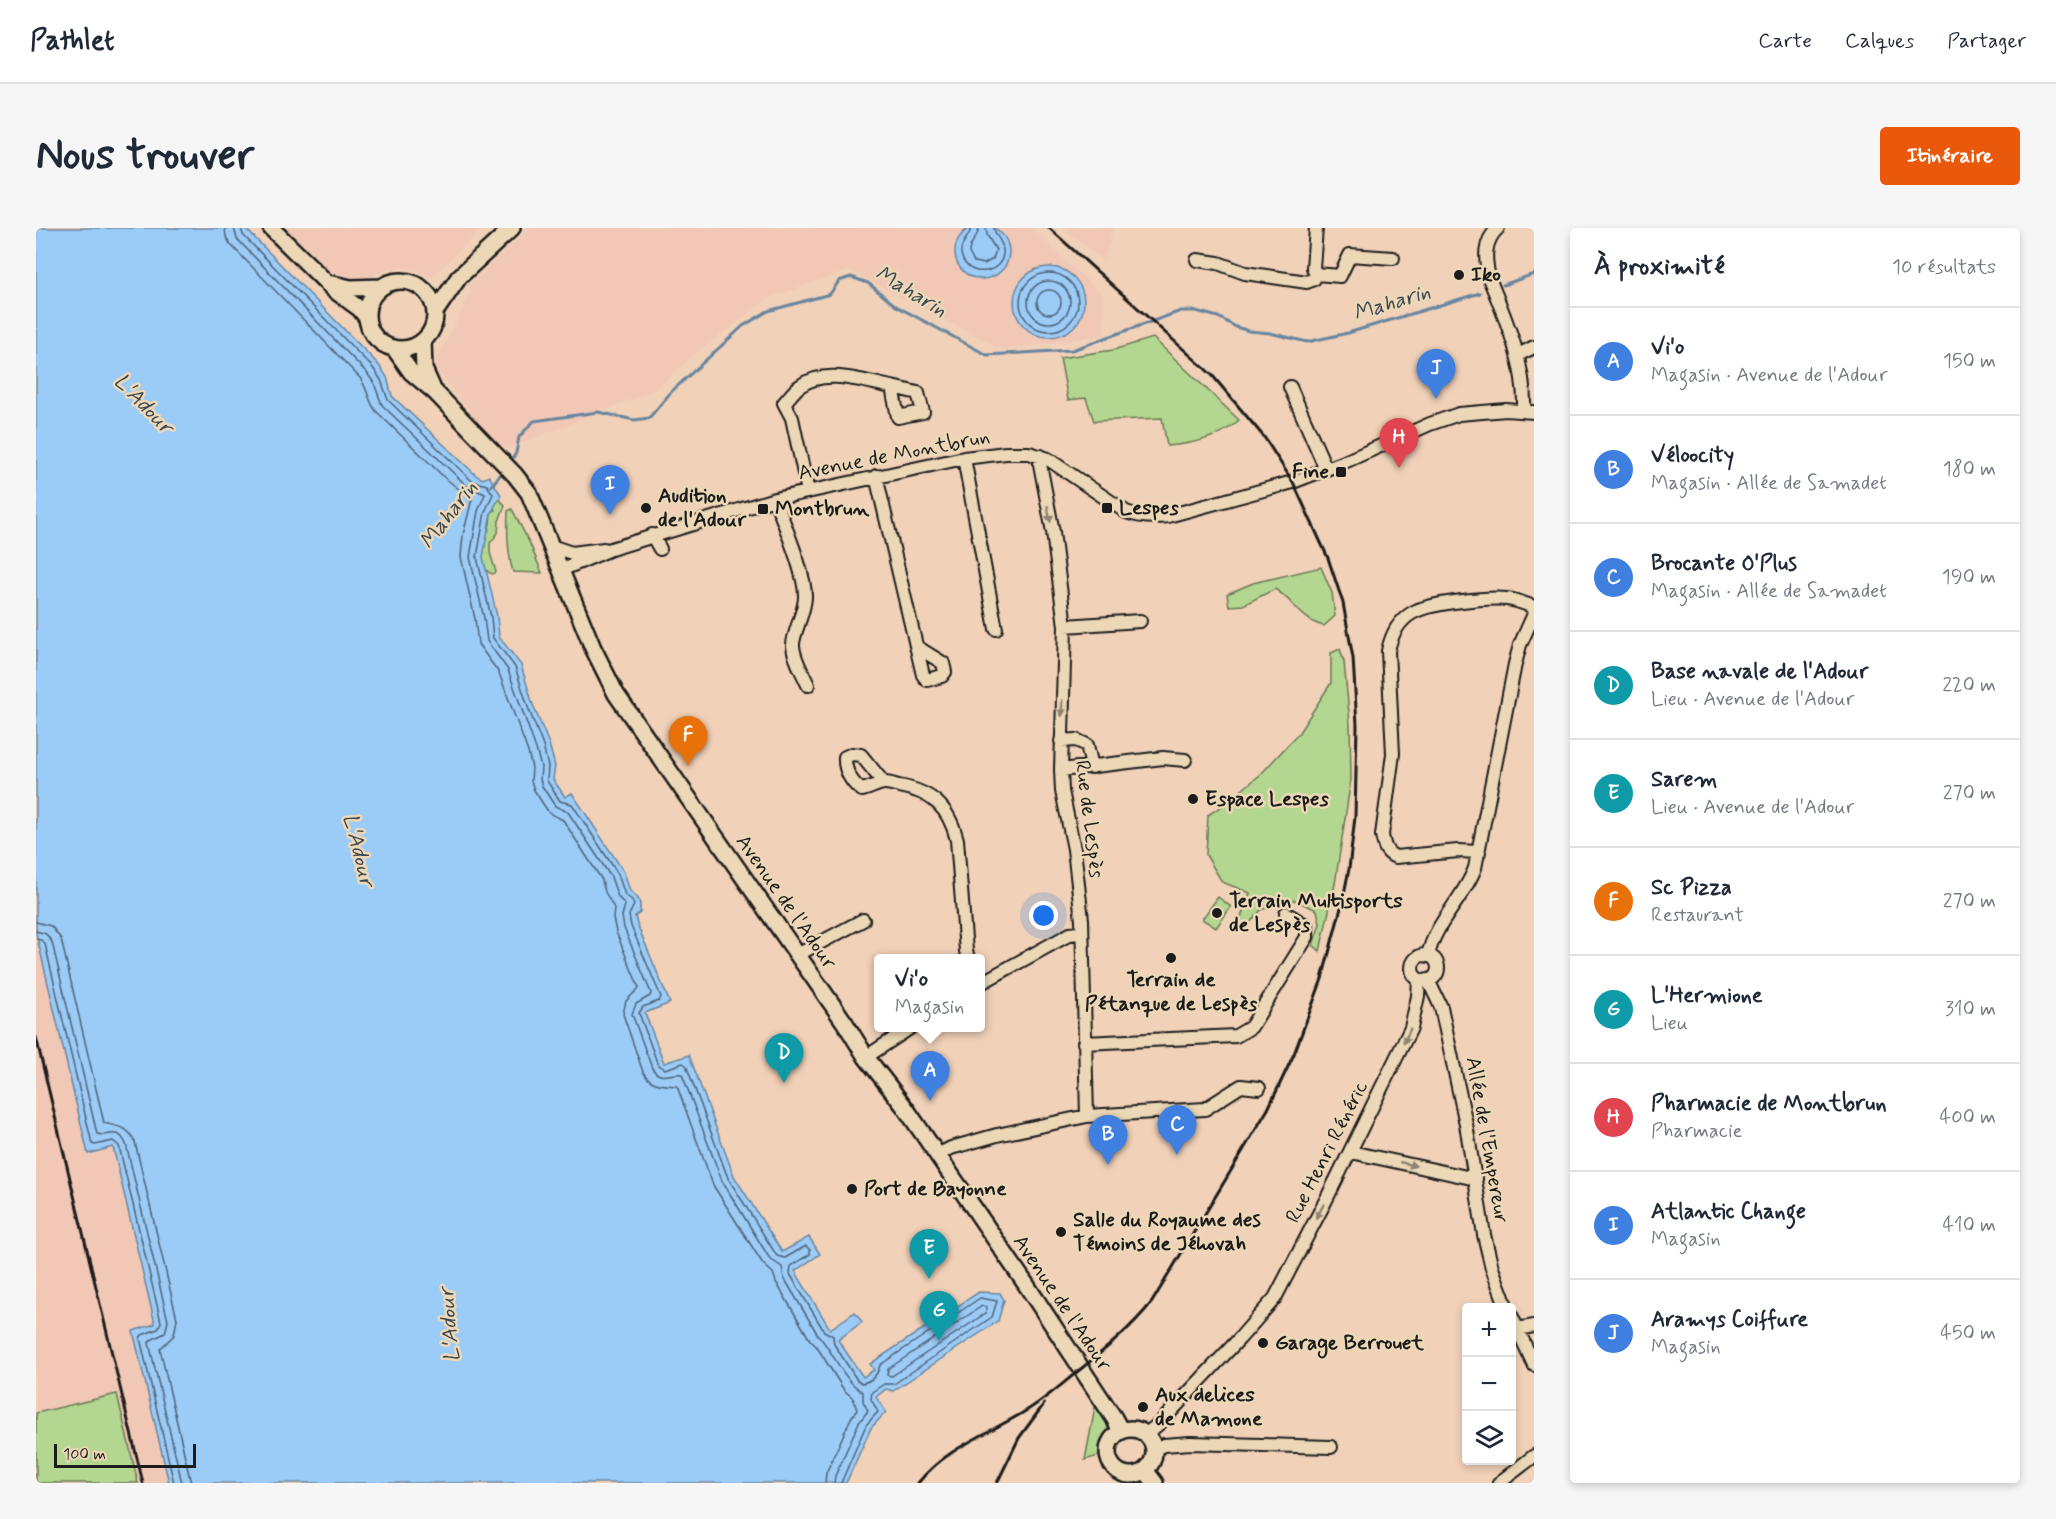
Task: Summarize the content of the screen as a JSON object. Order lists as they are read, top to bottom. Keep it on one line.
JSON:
{"streets":{"main road":["Avenue de l'Adour"],"street":["Avenue de Montbrun","Rue de Lespès","Allée de l'Empereur","Rue Henri Rénéric"]},"crossings":[["Avenue de Montbrun","Rue de Lespès"],["Avenue de Montbrun","Avenue de l'Adour"],["Avenue de l'Adour","Rue Henri Rénéric"],["Allée de l'Empereur","Rue Henri Rénéric"]],"one_way":["Rue Henri Rénéric"],"water":["Maharin","L'Adour"],"places":{"other":["Iko","Audition de l'Adour","Espace Lespes","Terrain Multisports de Lespès","Terrain de Pétanque de Lespès","Port de Bayonne","Salle du Royaume des Témoins de Jéhovah","Garage Berrouet","Aux delices de Mamone"],"transit":["Fine","Lespes","Montbrun"]},"scale_bar":"100 m","page":{"header":"Pathlet","nav":["Carte","Calques","Partager"],"buttons":"Itinéraire","title":"Nous trouver","heading":["À proximité","10 résultats"],"list":[{"mark":"A","name":"Vi'o","note":"Magasin · Avenue de l'Adour","value":"150 m"},{"mark":"B","name":"Véloocity","note":"Magasin · Allée de Samadet","value":"180 m"},{"mark":"C","name":"Brocante O'Plus","note":"Magasin · Allée de Samadet","value":"190 m"},{"mark":"D","name":"Base navale de l'Adour","note":"Lieu · Avenue de l'Adour","value":"220 m"},{"mark":"E","name":"Sarem","note":"Lieu · Avenue de l'Adour","value":"270 m"},{"mark":"F","name":"Sc Pizza","note":"Restaurant","value":"270 m"},{"mark":"G","name":"L'Hermione","note":"Lieu","value":"310 m"},{"mark":"H","name":"Pharmacie de Montbrun","note":"Pharmacie","value":"400 m"},{"mark":"I","name":"Atlantic Change","note":"Magasin","value":"410 m"},{"mark":"J","name":"Aramys Coiffure","note":"Magasin","value":"450 m"}],"pins":["J","H","I","F","D","A","C","B","E","G"],"popup":["Vi'o","Magasin"],"map_buttons":["+","−"],"scale":"100 m"}}
